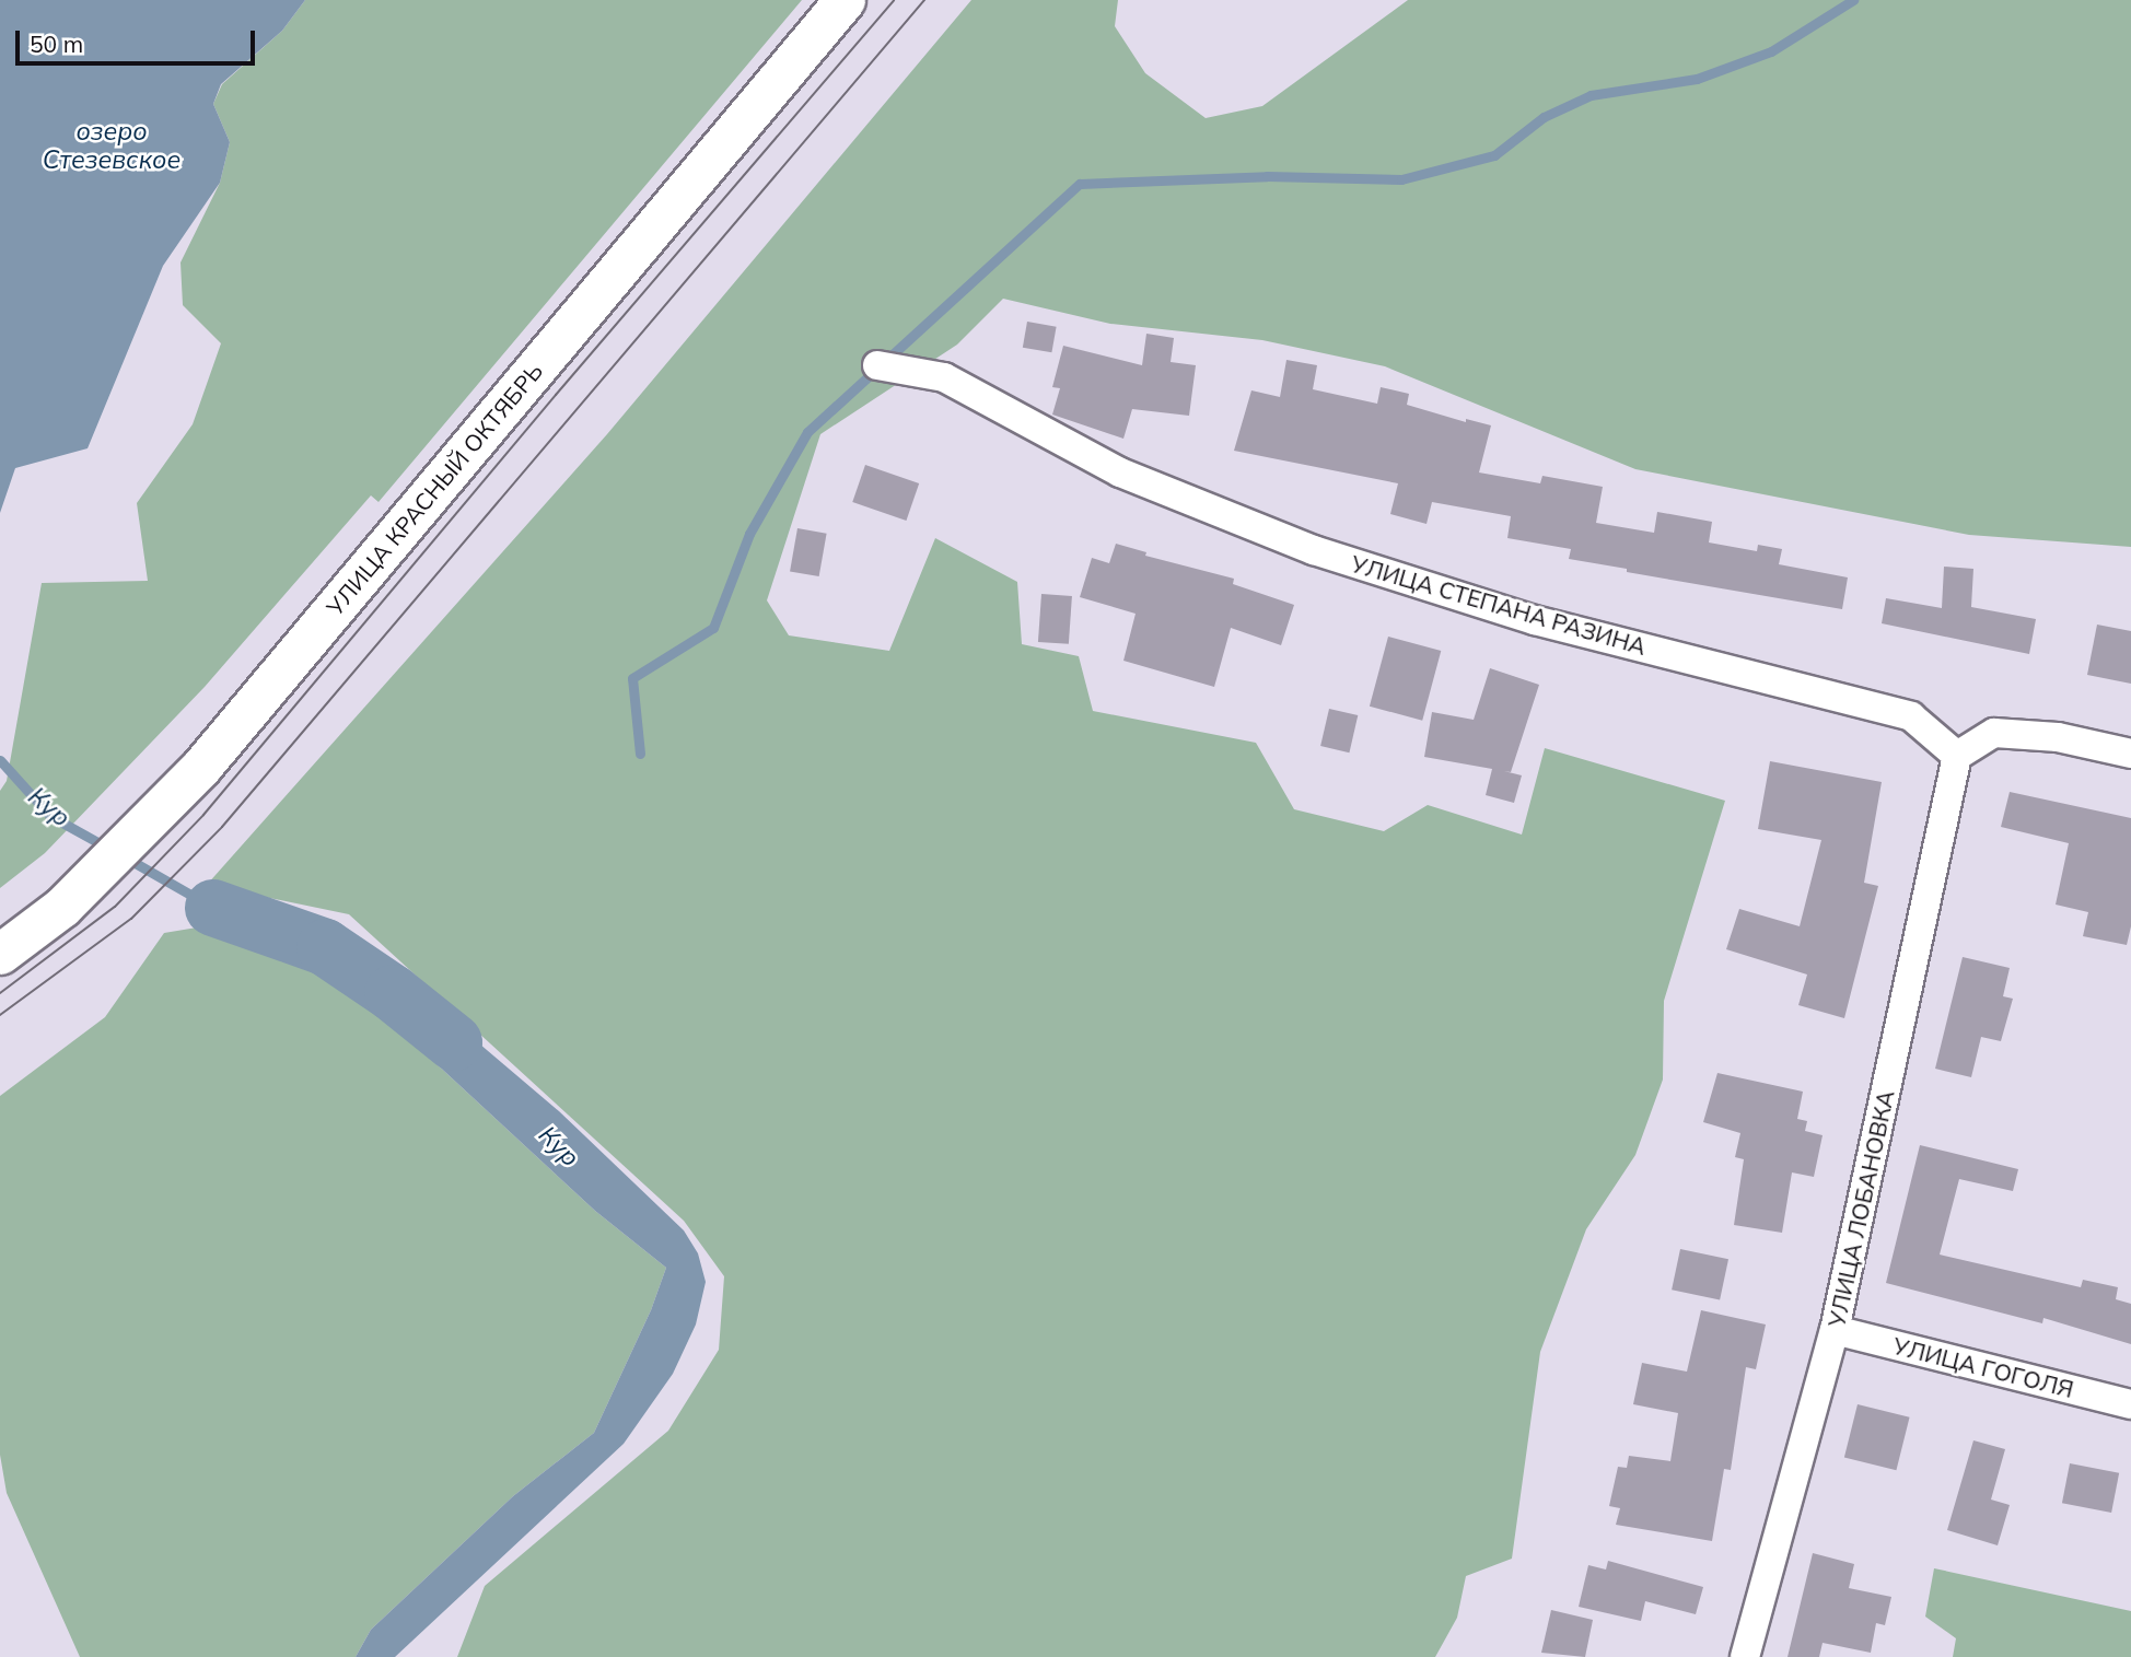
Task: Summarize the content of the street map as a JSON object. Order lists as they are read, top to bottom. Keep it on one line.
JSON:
{"streets":{"main road":["УЛИЦА КРАСНЫЙ ОКТЯБРЬ"],"street":["УЛИЦА СТЕПАНА РАЗИНА","УЛИЦА ЛОБАНОВКА","УЛИЦА ГОГОЛЯ"]},"crossings":[["УЛИЦА СТЕПАНА РАЗИНА","УЛИЦА ЛОБАНОВКА"],["УЛИЦА ЛОБАНОВКА","УЛИЦА ГОГОЛЯ"]],"water":["озеро Стезевское","Кур"],"scale_bar":"50 m"}
